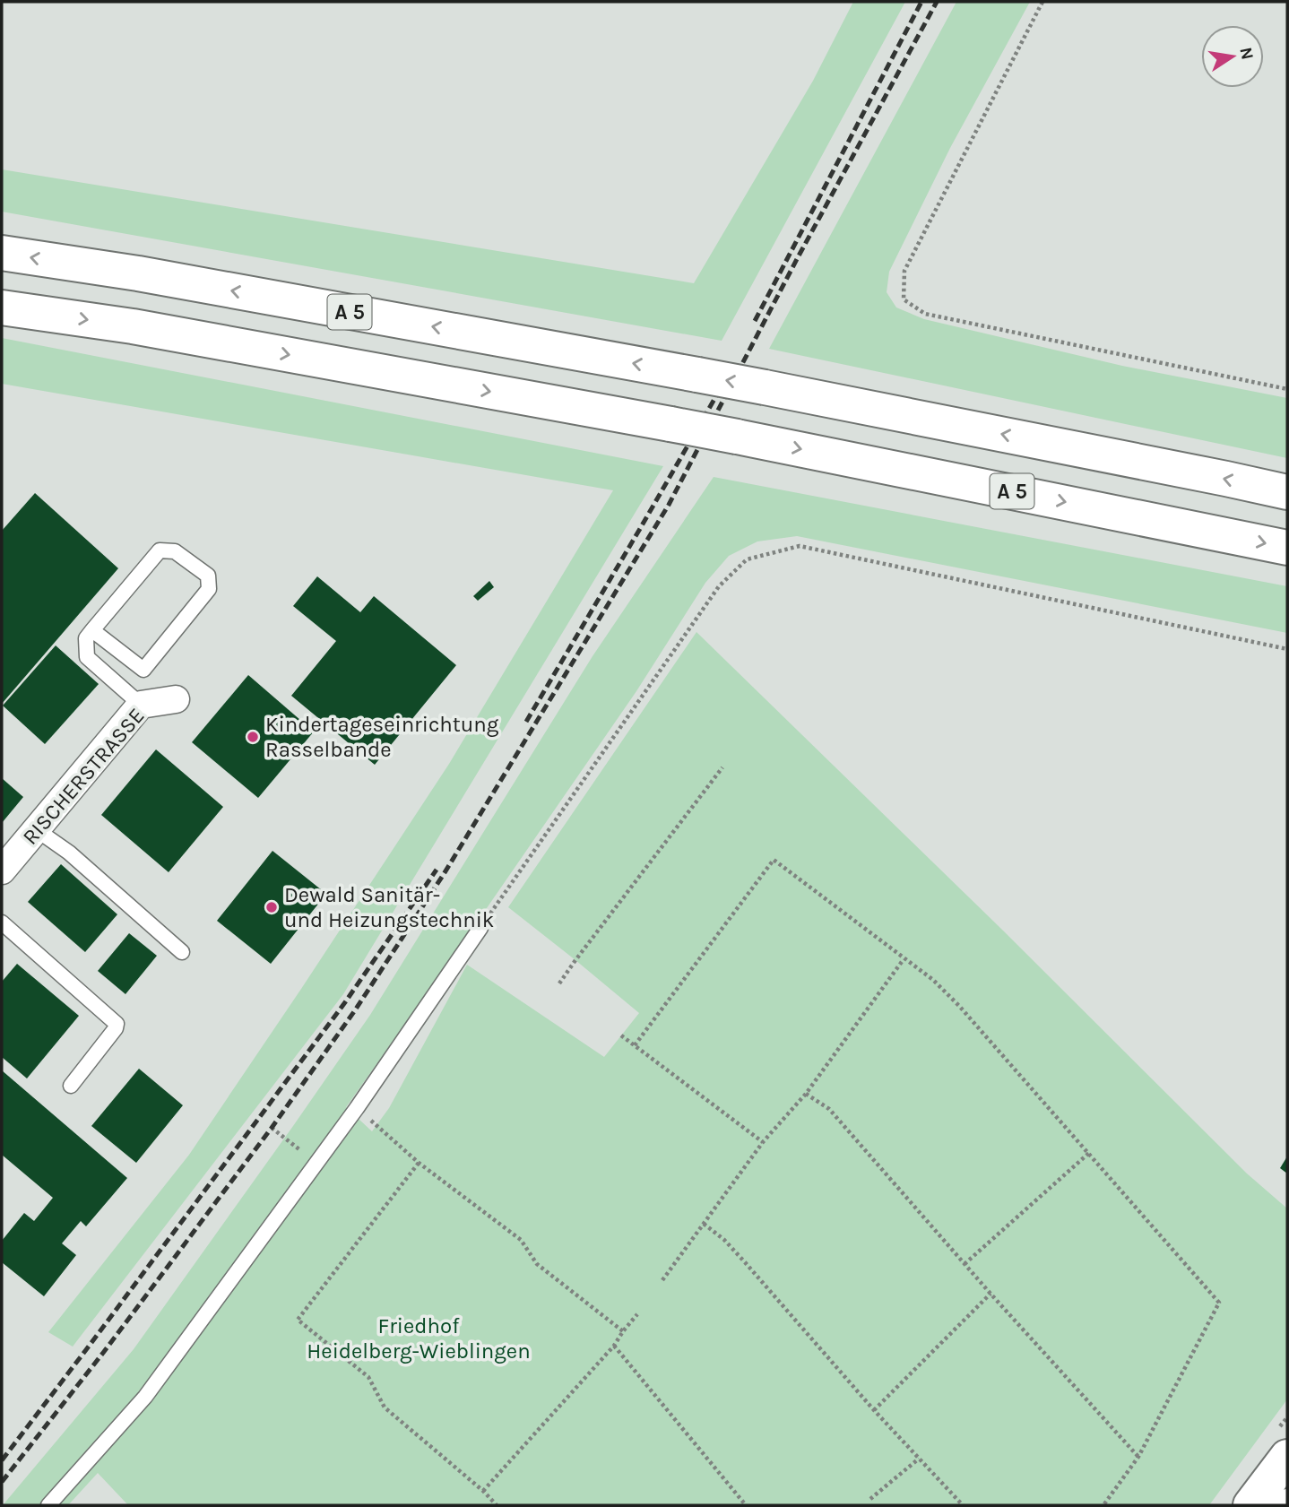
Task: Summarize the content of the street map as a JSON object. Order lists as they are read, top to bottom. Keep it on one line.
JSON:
{"streets":{"main road":["A 5"],"street":["RISCHERSTRASSE"]},"parks":["Friedhof Heidelberg-Wieblingen"],"places":["Kindertageseinrichtung Rasselbande","Dewald Sanitär- und Heizungstechnik"],"north":"right"}
